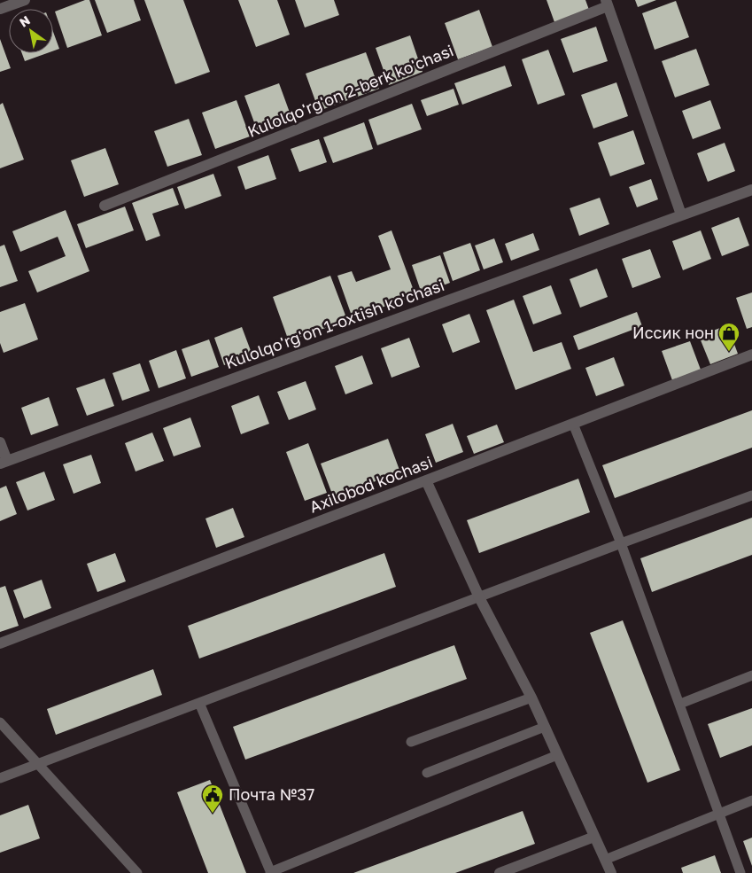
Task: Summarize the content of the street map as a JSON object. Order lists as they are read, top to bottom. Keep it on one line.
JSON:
{"streets":{"street":["Kulolqo'rg'on 2-berk ko'chasi","Kulolqo'rg'on 1-oxtish ko'chasi","Axilobod kochasi"]},"places":{"shop":["Иссик нон"],"public building":["Почта №37"]},"north":"top left"}
